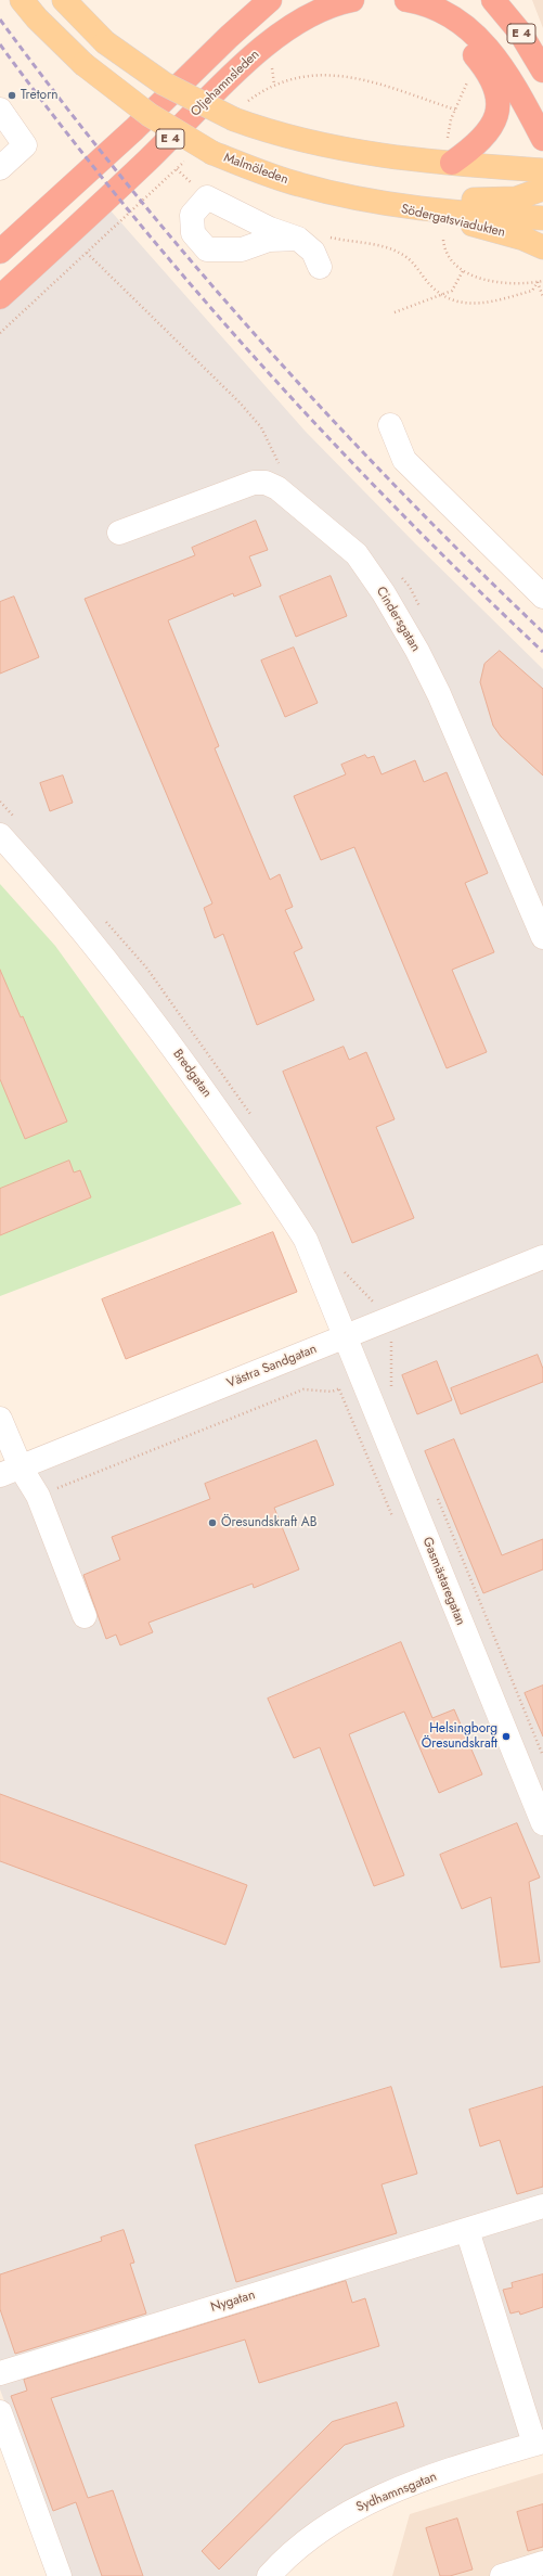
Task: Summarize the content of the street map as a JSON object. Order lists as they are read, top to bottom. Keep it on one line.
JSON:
{"streets":{"highway":["E 4","Oljehamnsleden"],"main road":["Malmöleden","Södergatsviadukten"],"street":["Cindersgatan","Bredgatan","Västra Sandgatan","Gasmästaregatan","Nygatan","Sydhamnsgatan"]},"crossings":[["Malmöleden","Södergatsviadukten"],["Bredgatan","Västra Sandgatan"],["Bredgatan","Gasmästaregatan"],["Västra Sandgatan","Gasmästaregatan"]],"places":["Tretorn","Öresundskraft AB","Helsingborg Öresundskraft"]}
